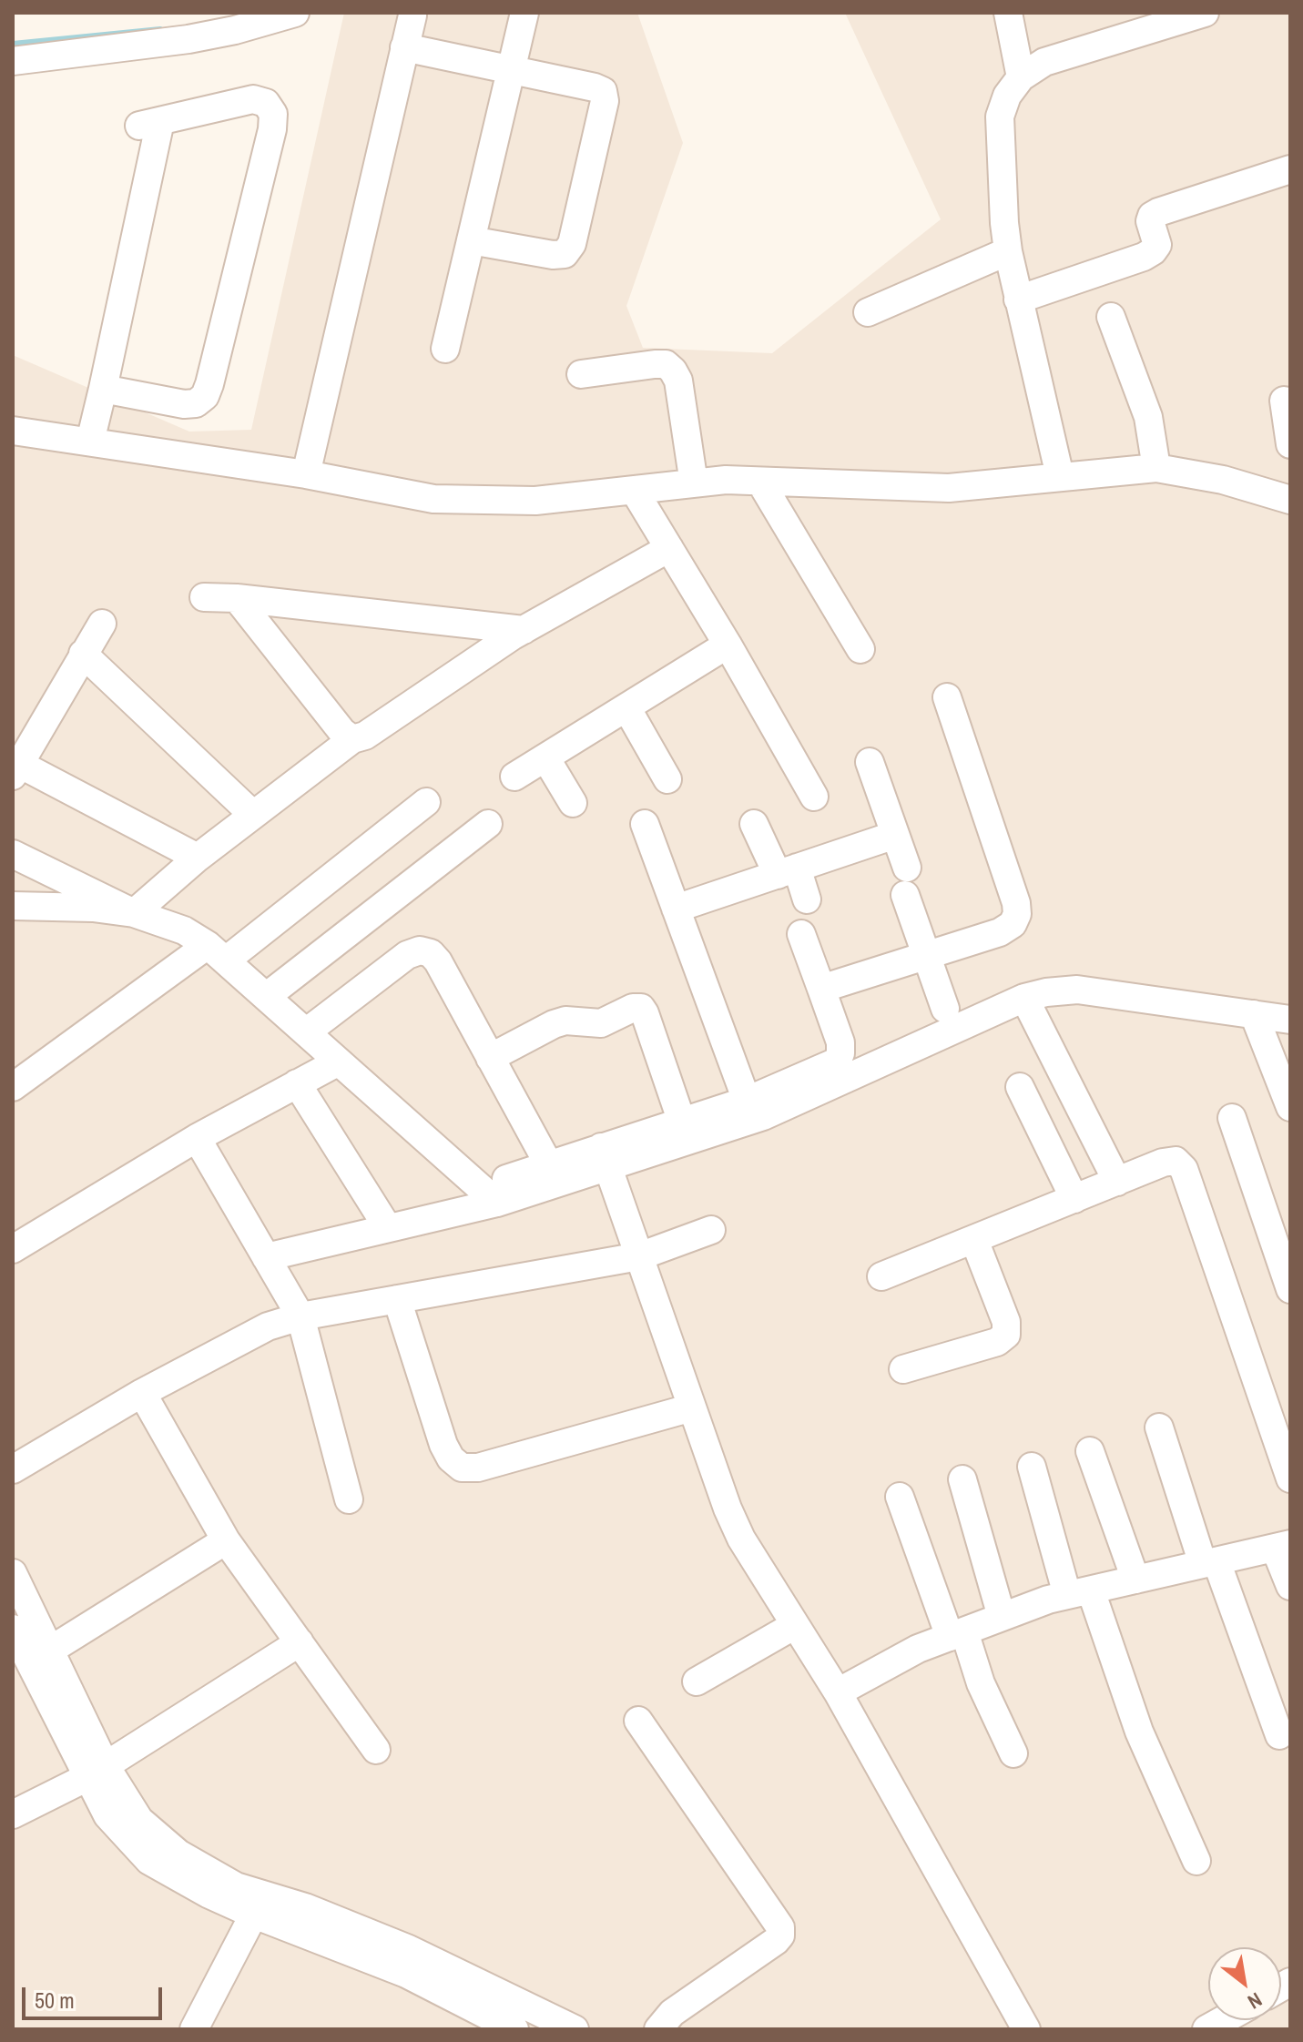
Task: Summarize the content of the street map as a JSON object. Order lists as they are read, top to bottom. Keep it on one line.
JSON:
{"scale_bar":"50 m","north":"bottom right"}
